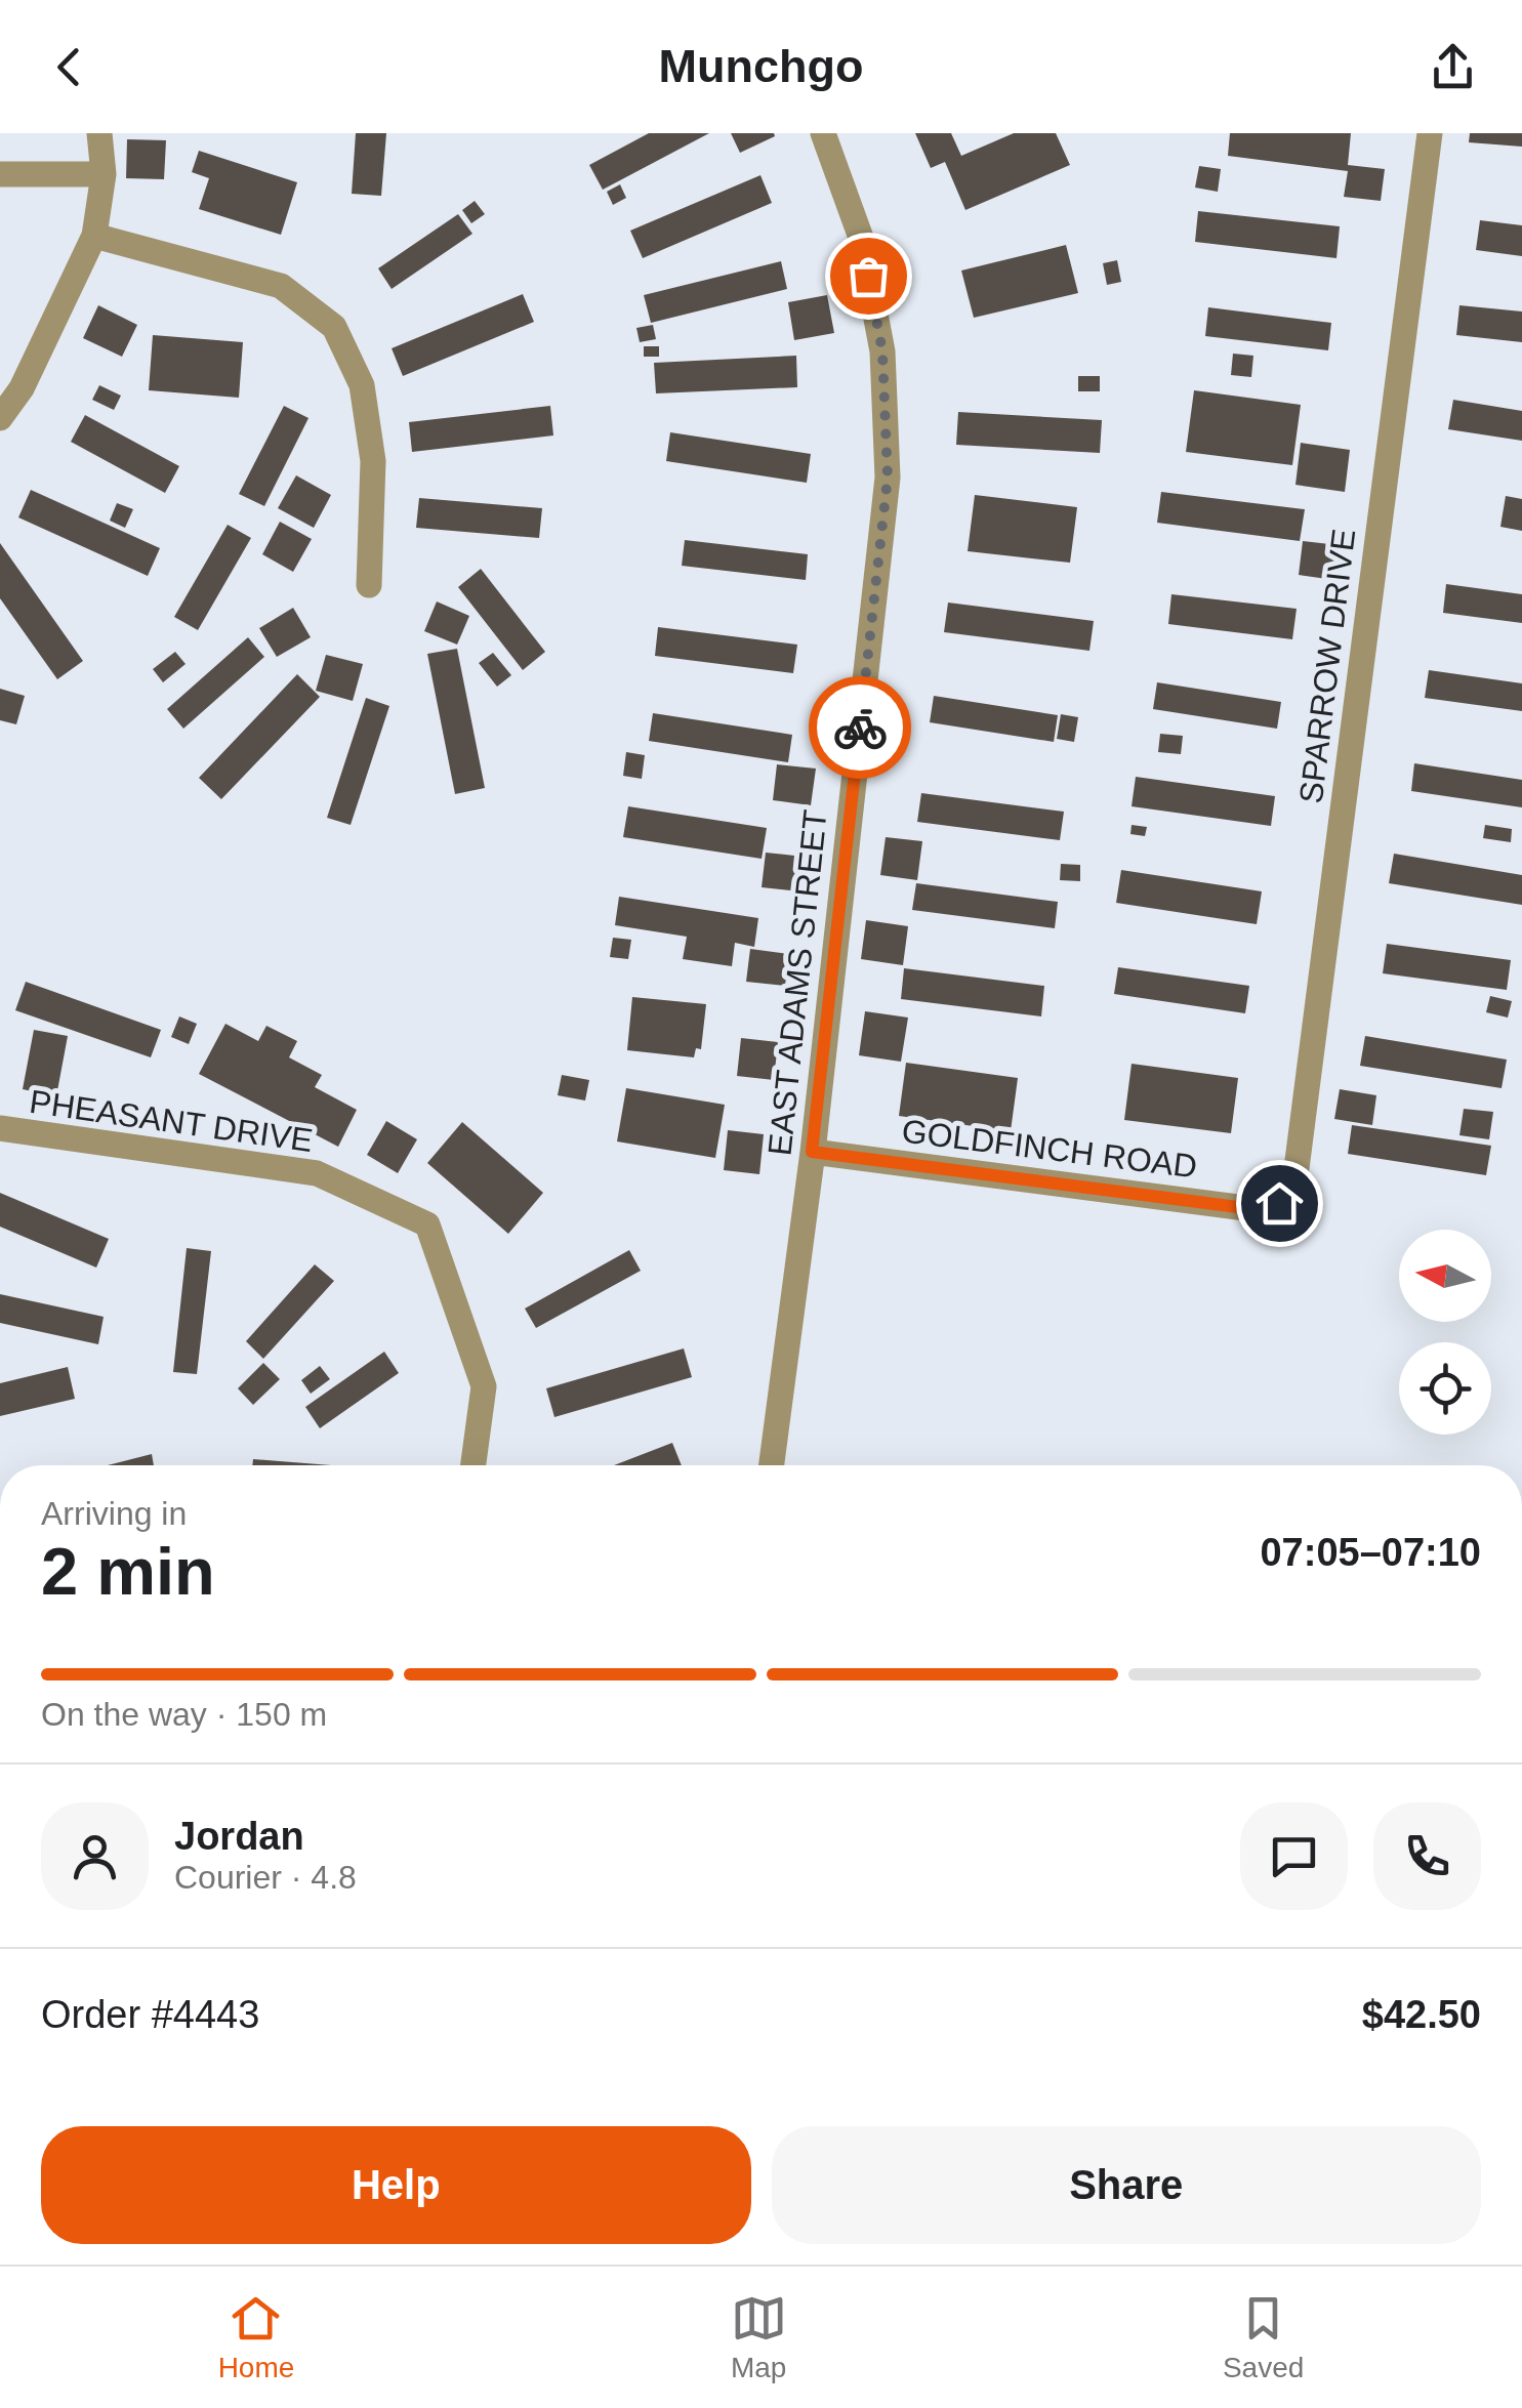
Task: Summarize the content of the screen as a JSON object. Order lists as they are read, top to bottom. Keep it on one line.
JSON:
{"streets":{"street":["SPARROW DRIVE","EAST ADAMS STREET","PHEASANT DRIVE","GOLDFINCH ROAD"]},"crossings":[["SPARROW DRIVE","GOLDFINCH ROAD"],["EAST ADAMS STREET","GOLDFINCH ROAD"]],"north":"left","page":{"header":"Munchgo","heading":["2 min","Arriving in","07:05–07:10"],"panel":["Jordan","Courier · 4.8","Order #4443","$42.50"],"bar":"On the way · 150 m","buttons":["Help","Share"],"tabs":["Home","Map","Saved"]}}
